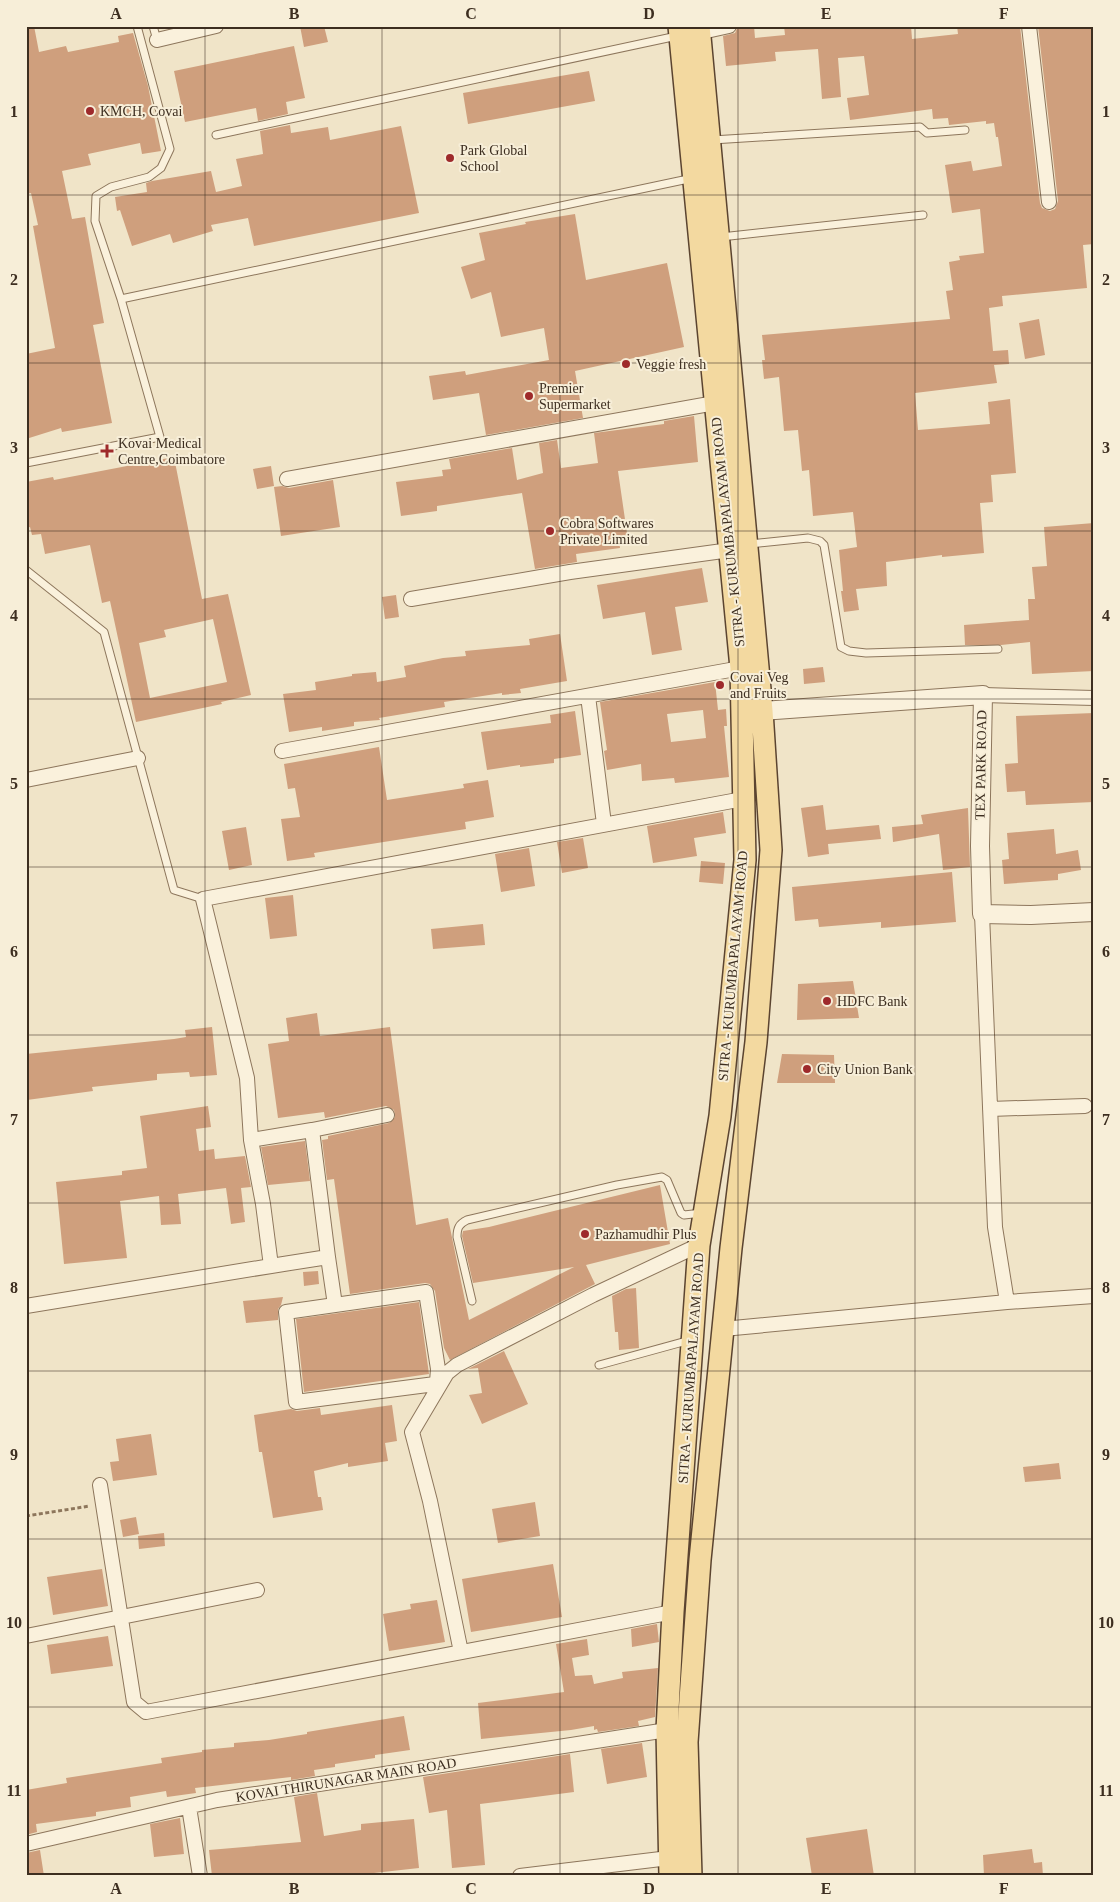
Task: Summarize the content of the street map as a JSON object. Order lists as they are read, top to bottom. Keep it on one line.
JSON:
{"streets":{"main road":["SITRA - KURUMBAPALAYAM ROAD"],"street":["TEX PARK ROAD","KOVAI THIRUNAGAR MAIN ROAD"]},"crossings":[["SITRA - KURUMBAPALAYAM ROAD","TEX PARK ROAD"],["SITRA - KURUMBAPALAYAM ROAD","KOVAI THIRUNAGAR MAIN ROAD"]],"places":{"other":["KMCH, Covai","Park Global School","Veggie fresh","Premier Supermarket","Cobra Softwares Private Limited","Covai Veg and Fruits","HDFC Bank","City Union Bank","Pazhamudhir Plus"],"health":["Kovai Medical Centre,Coimbatore"]},"grid":{"columns":["A","B","C","D","E","F"],"rows":["1","2","3","4","5","6","7","8","9","10","11"]}}
